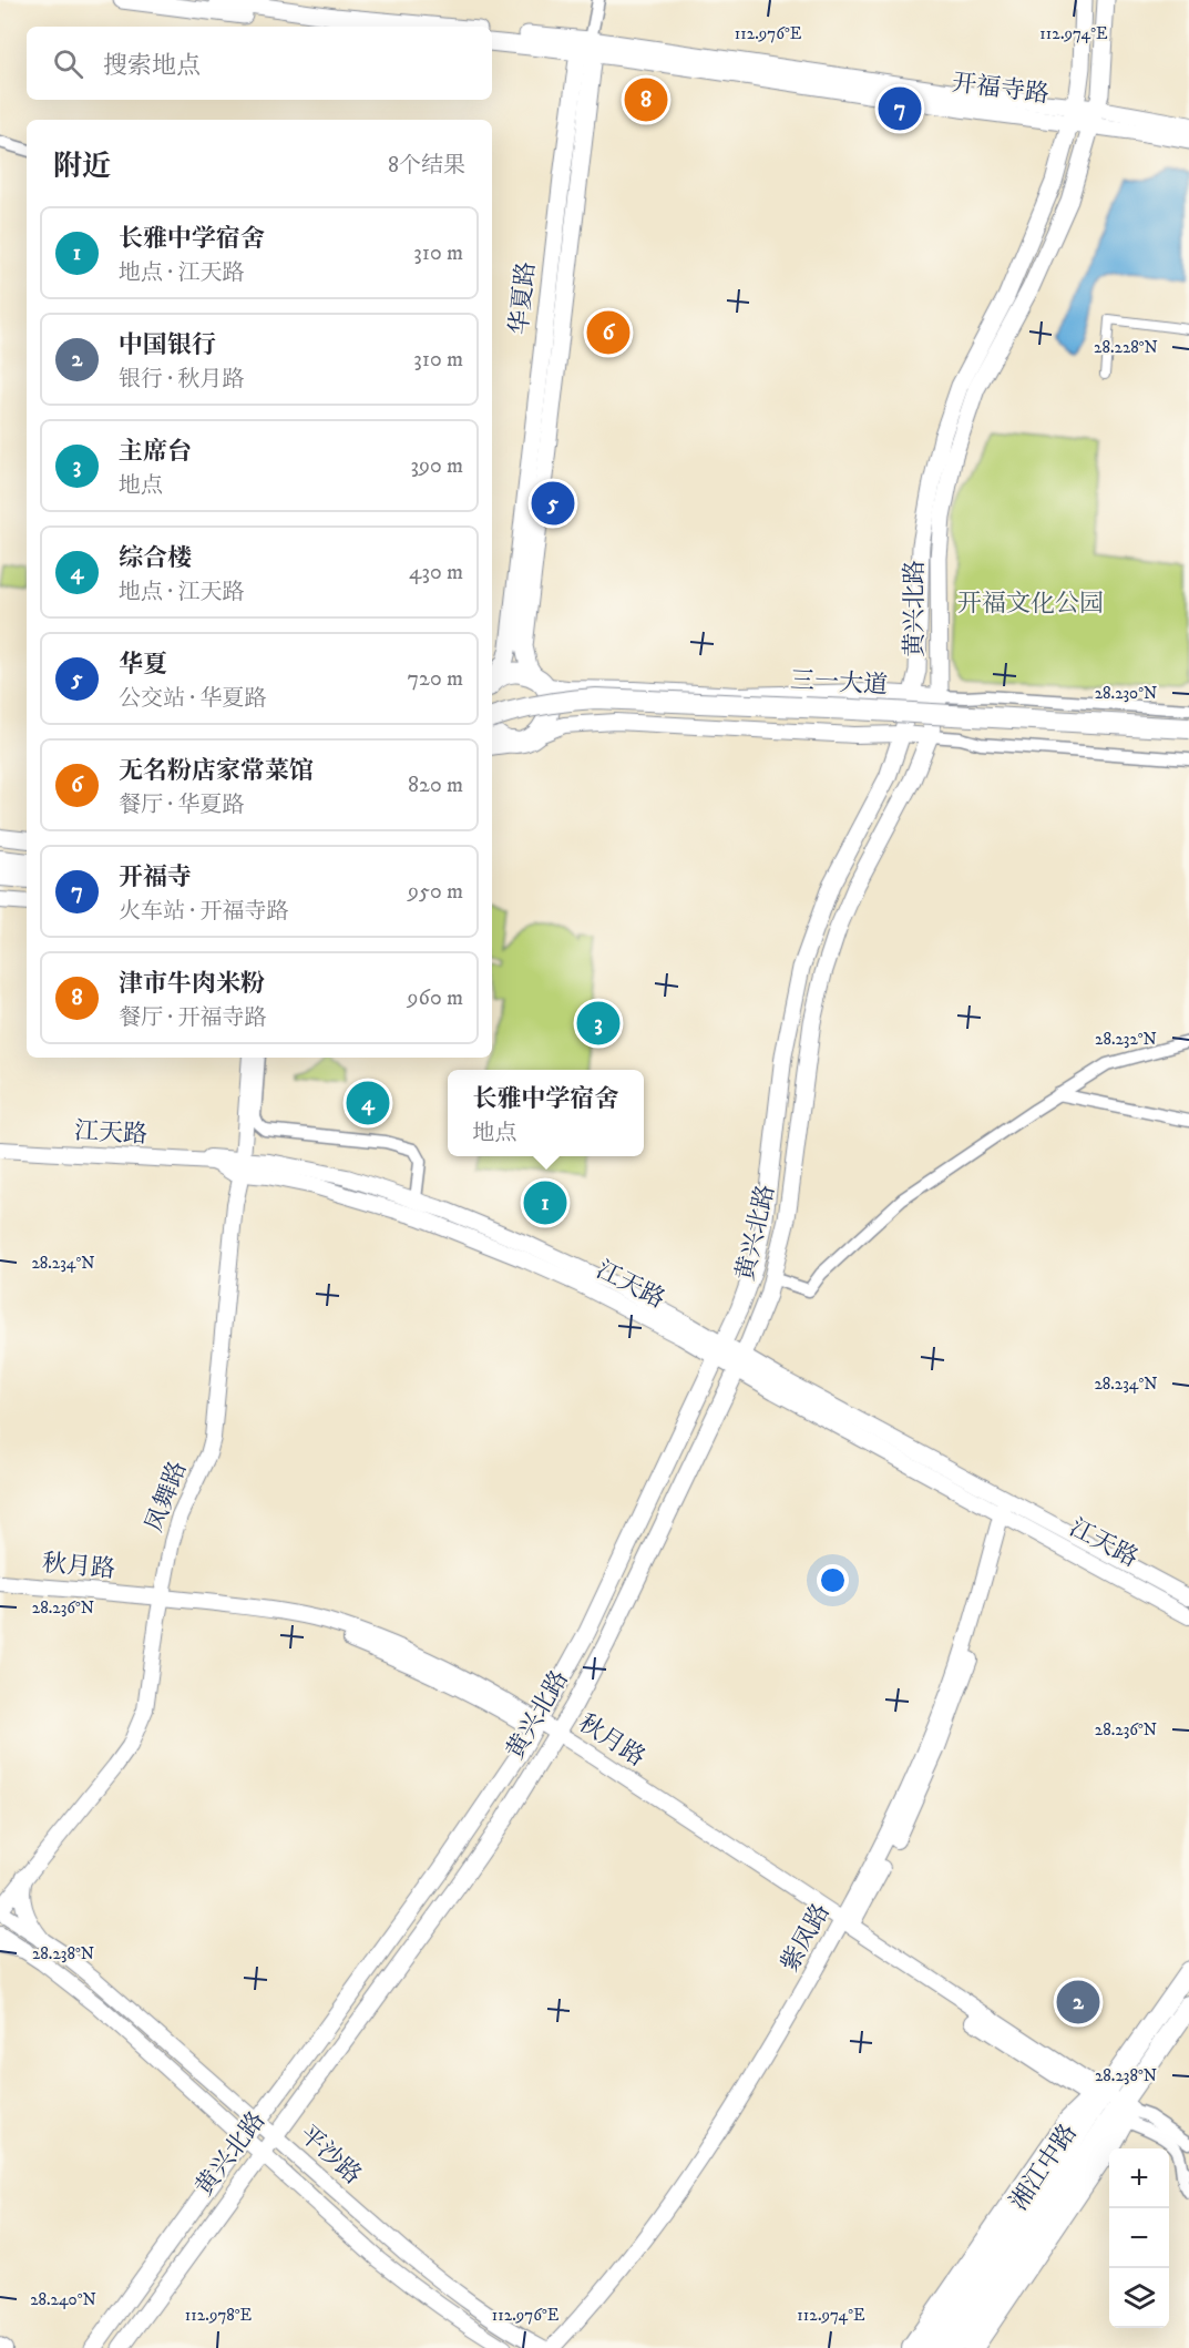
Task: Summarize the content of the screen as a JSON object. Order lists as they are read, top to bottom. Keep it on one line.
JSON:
{"streets":{"main road":["开福寺路","华夏路","黄兴北路","三一大道","湘江中路"],"street":["江天路","凤舞路","秋月路","紫凤路","平沙路"]},"crossings":[["开福寺路","华夏路"],["开福寺路","黄兴北路"],["黄兴北路","江天路"],["黄兴北路","秋月路"],["黄兴北路","平沙路"],["江天路","凤舞路"],["江天路","紫凤路"],["凤舞路","秋月路"],["凤舞路","平沙路"],["秋月路","紫凤路"],["秋月路","湘江中路"]],"parks":["开福文化公园"],"page":{"search":"搜索地点","pins":["8","7","6","5","3","4","1","2"],"heading":["附近","8个结果"],"list":[{"mark":"1","name":"长雅中学宿舍","note":"地点 · 江天路","value":"310 m"},{"mark":"2","name":"中国银行","note":"银行 · 秋月路","value":"310 m"},{"mark":"3","name":"主席台","note":"地点","value":"390 m"},{"mark":"4","name":"综合楼","note":"地点 · 江天路","value":"430 m"},{"mark":"5","name":"华夏","note":"公交站 · 华夏路","value":"720 m"},{"mark":"6","name":"无名粉店家常菜馆","note":"餐厅 · 华夏路","value":"820 m"},{"mark":"7","name":"开福寺","note":"火车站 · 开福寺路","value":"950 m"},{"mark":"8","name":"津市牛肉米粉","note":"餐厅 · 开福寺路","value":"960 m"}],"popup":["长雅中学宿舍","地点"],"map_buttons":["+","−"]},"coordinates":["112.976°E","112.974°E","28.228°N","28.230°N","28.232°N","28.234°N","28.236°N","28.238°N","28.240°N","112.978°E"]}
